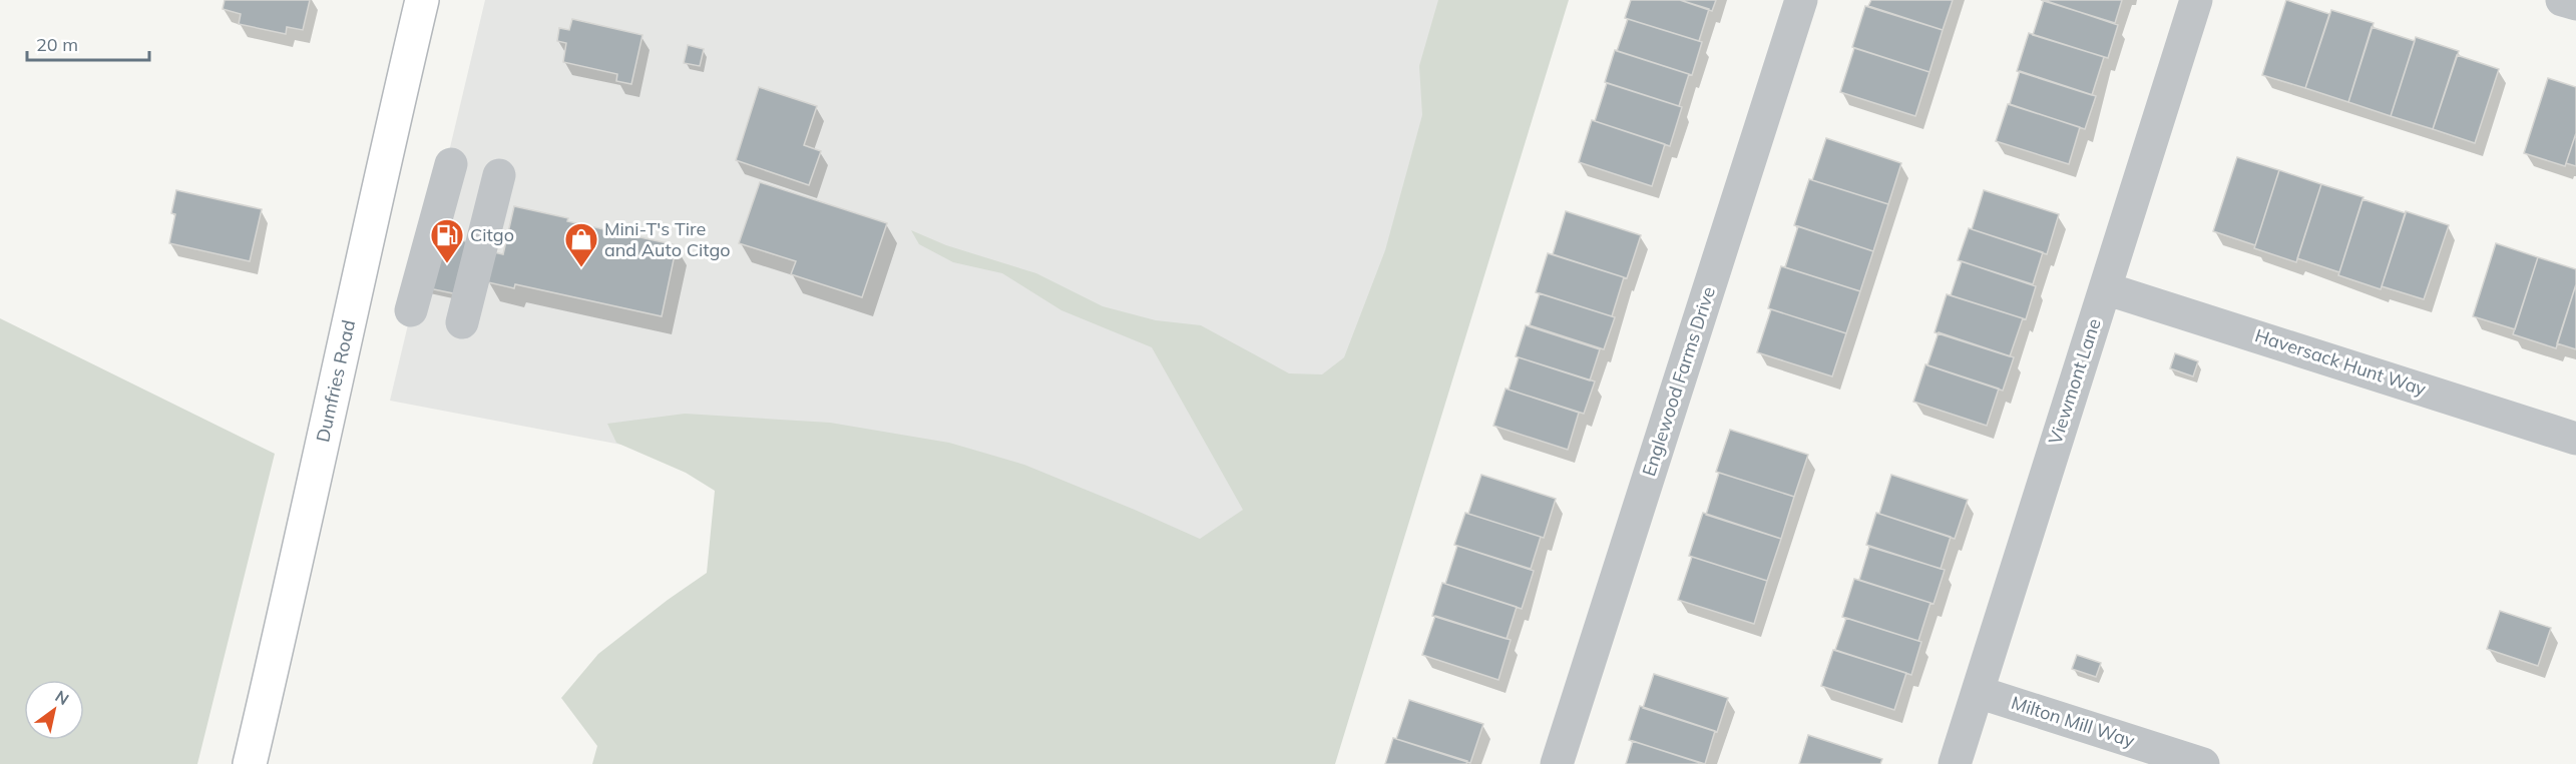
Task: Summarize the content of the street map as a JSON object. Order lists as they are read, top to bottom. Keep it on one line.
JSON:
{"streets":{"main road":["Dumfries Road"],"street":["Haversack Hunt Way","Englewood Farms Drive","Viewmont Lane","Milton Mill Way"]},"crossings":[["Haversack Hunt Way","Viewmont Lane"],["Viewmont Lane","Milton Mill Way"]],"places":{"fuel station":["Citgo"],"shop":["Mini-T's Tire and Auto Citgo"]},"scale_bar":"20 m","north":"top right"}
